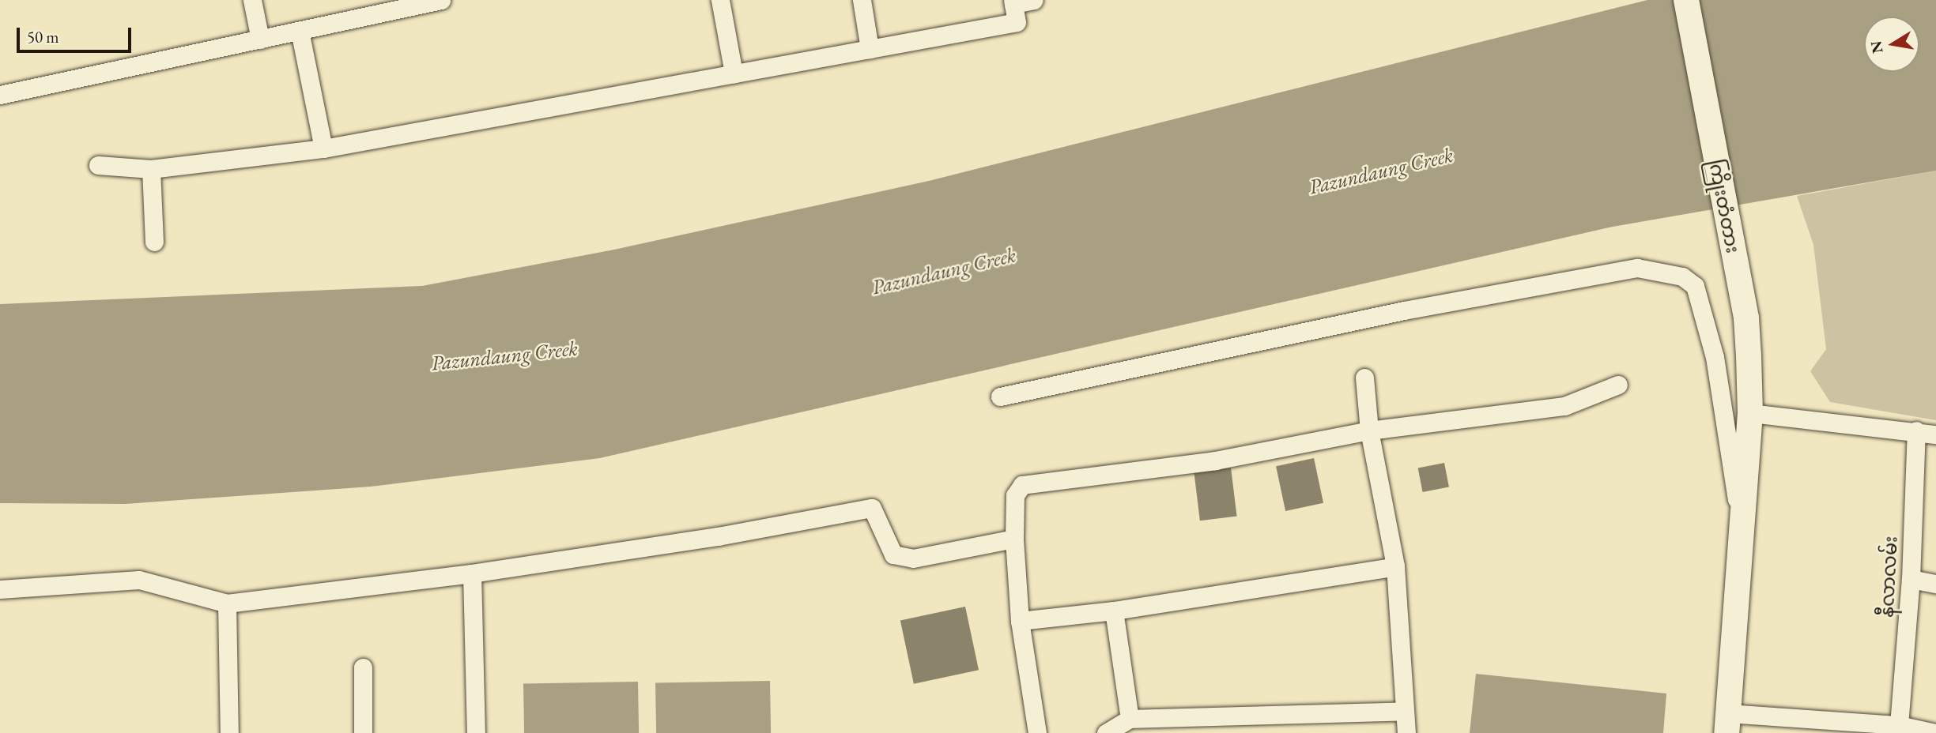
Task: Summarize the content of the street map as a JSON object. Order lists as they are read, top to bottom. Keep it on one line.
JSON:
{"streets":{"main road":["ကြိုးတံတား"],"street":["နီလာလမ်း"]},"water":["Pazundaung Creek"],"scale_bar":"50 m","north":"left"}
